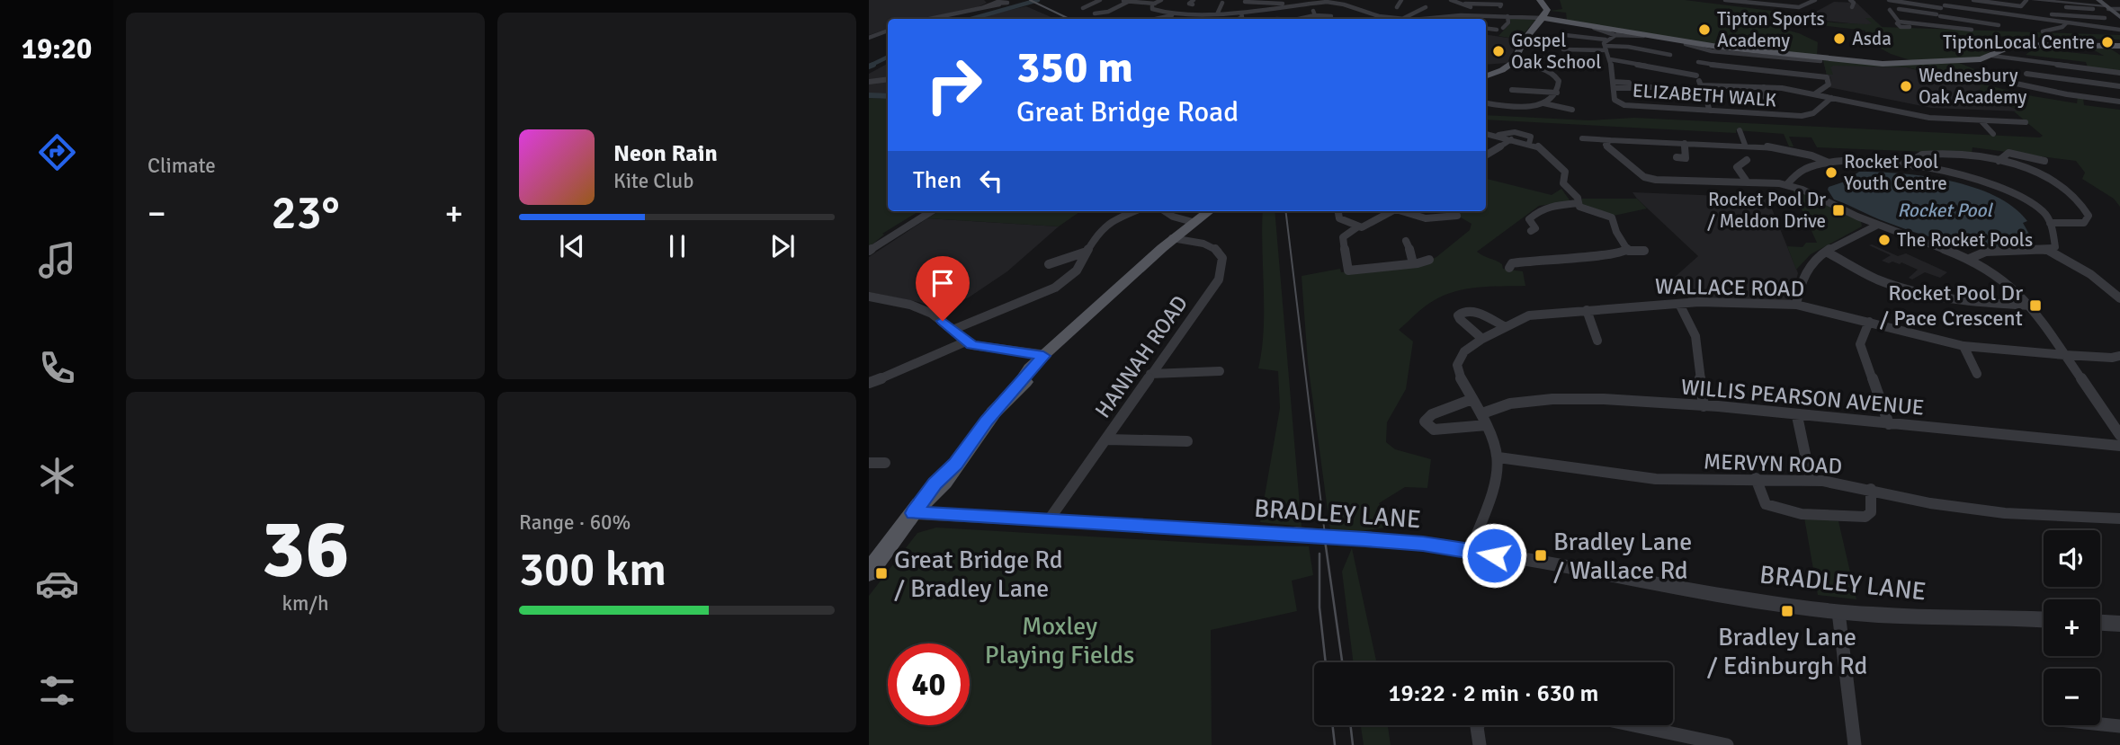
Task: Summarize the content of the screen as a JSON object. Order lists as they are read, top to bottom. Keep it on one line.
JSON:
{"streets":{"street":["ELIZABETH WALK","WALLACE ROAD","HANNAH ROAD","WILLIS PEARSON AVENUE","MERVYN ROAD","BRADLEY LANE"]},"crossings":[["WALLACE ROAD","WILLIS PEARSON AVENUE"],["WALLACE ROAD","MERVYN ROAD"],["HANNAH ROAD","BRADLEY LANE"]],"water":["Rocket Pool"],"parks":["Moxley Playing Fields"],"places":{"other":["Tipton Sports Academy","Asda","TiptonLocal Centre","Gospel Oak School","Wednesbury Oak Academy","Rocket Pool Youth Centre","The Rocket Pools"],"transit":["Rocket Pool Dr / Meldon Drive","Rocket Pool Dr / Pace Crescent","Bradley Lane / Wallace Rd","Great Bridge Rd / Bradley Lane","Bradley Lane / Edinburgh Rd"]},"page":{"tabs":"19:20","tile":["Climate",["36","km/h"],["Range · 60%","300 km"]],"turn":["350 m","Great Bridge Road"],"song":["Neon Rain","Kite Club"],"then":"Then","heat":["−","23°","+"],"map_buttons":["+","−"],"limit":"40","trip":"19:22 · 2 min · 630 m"}}
